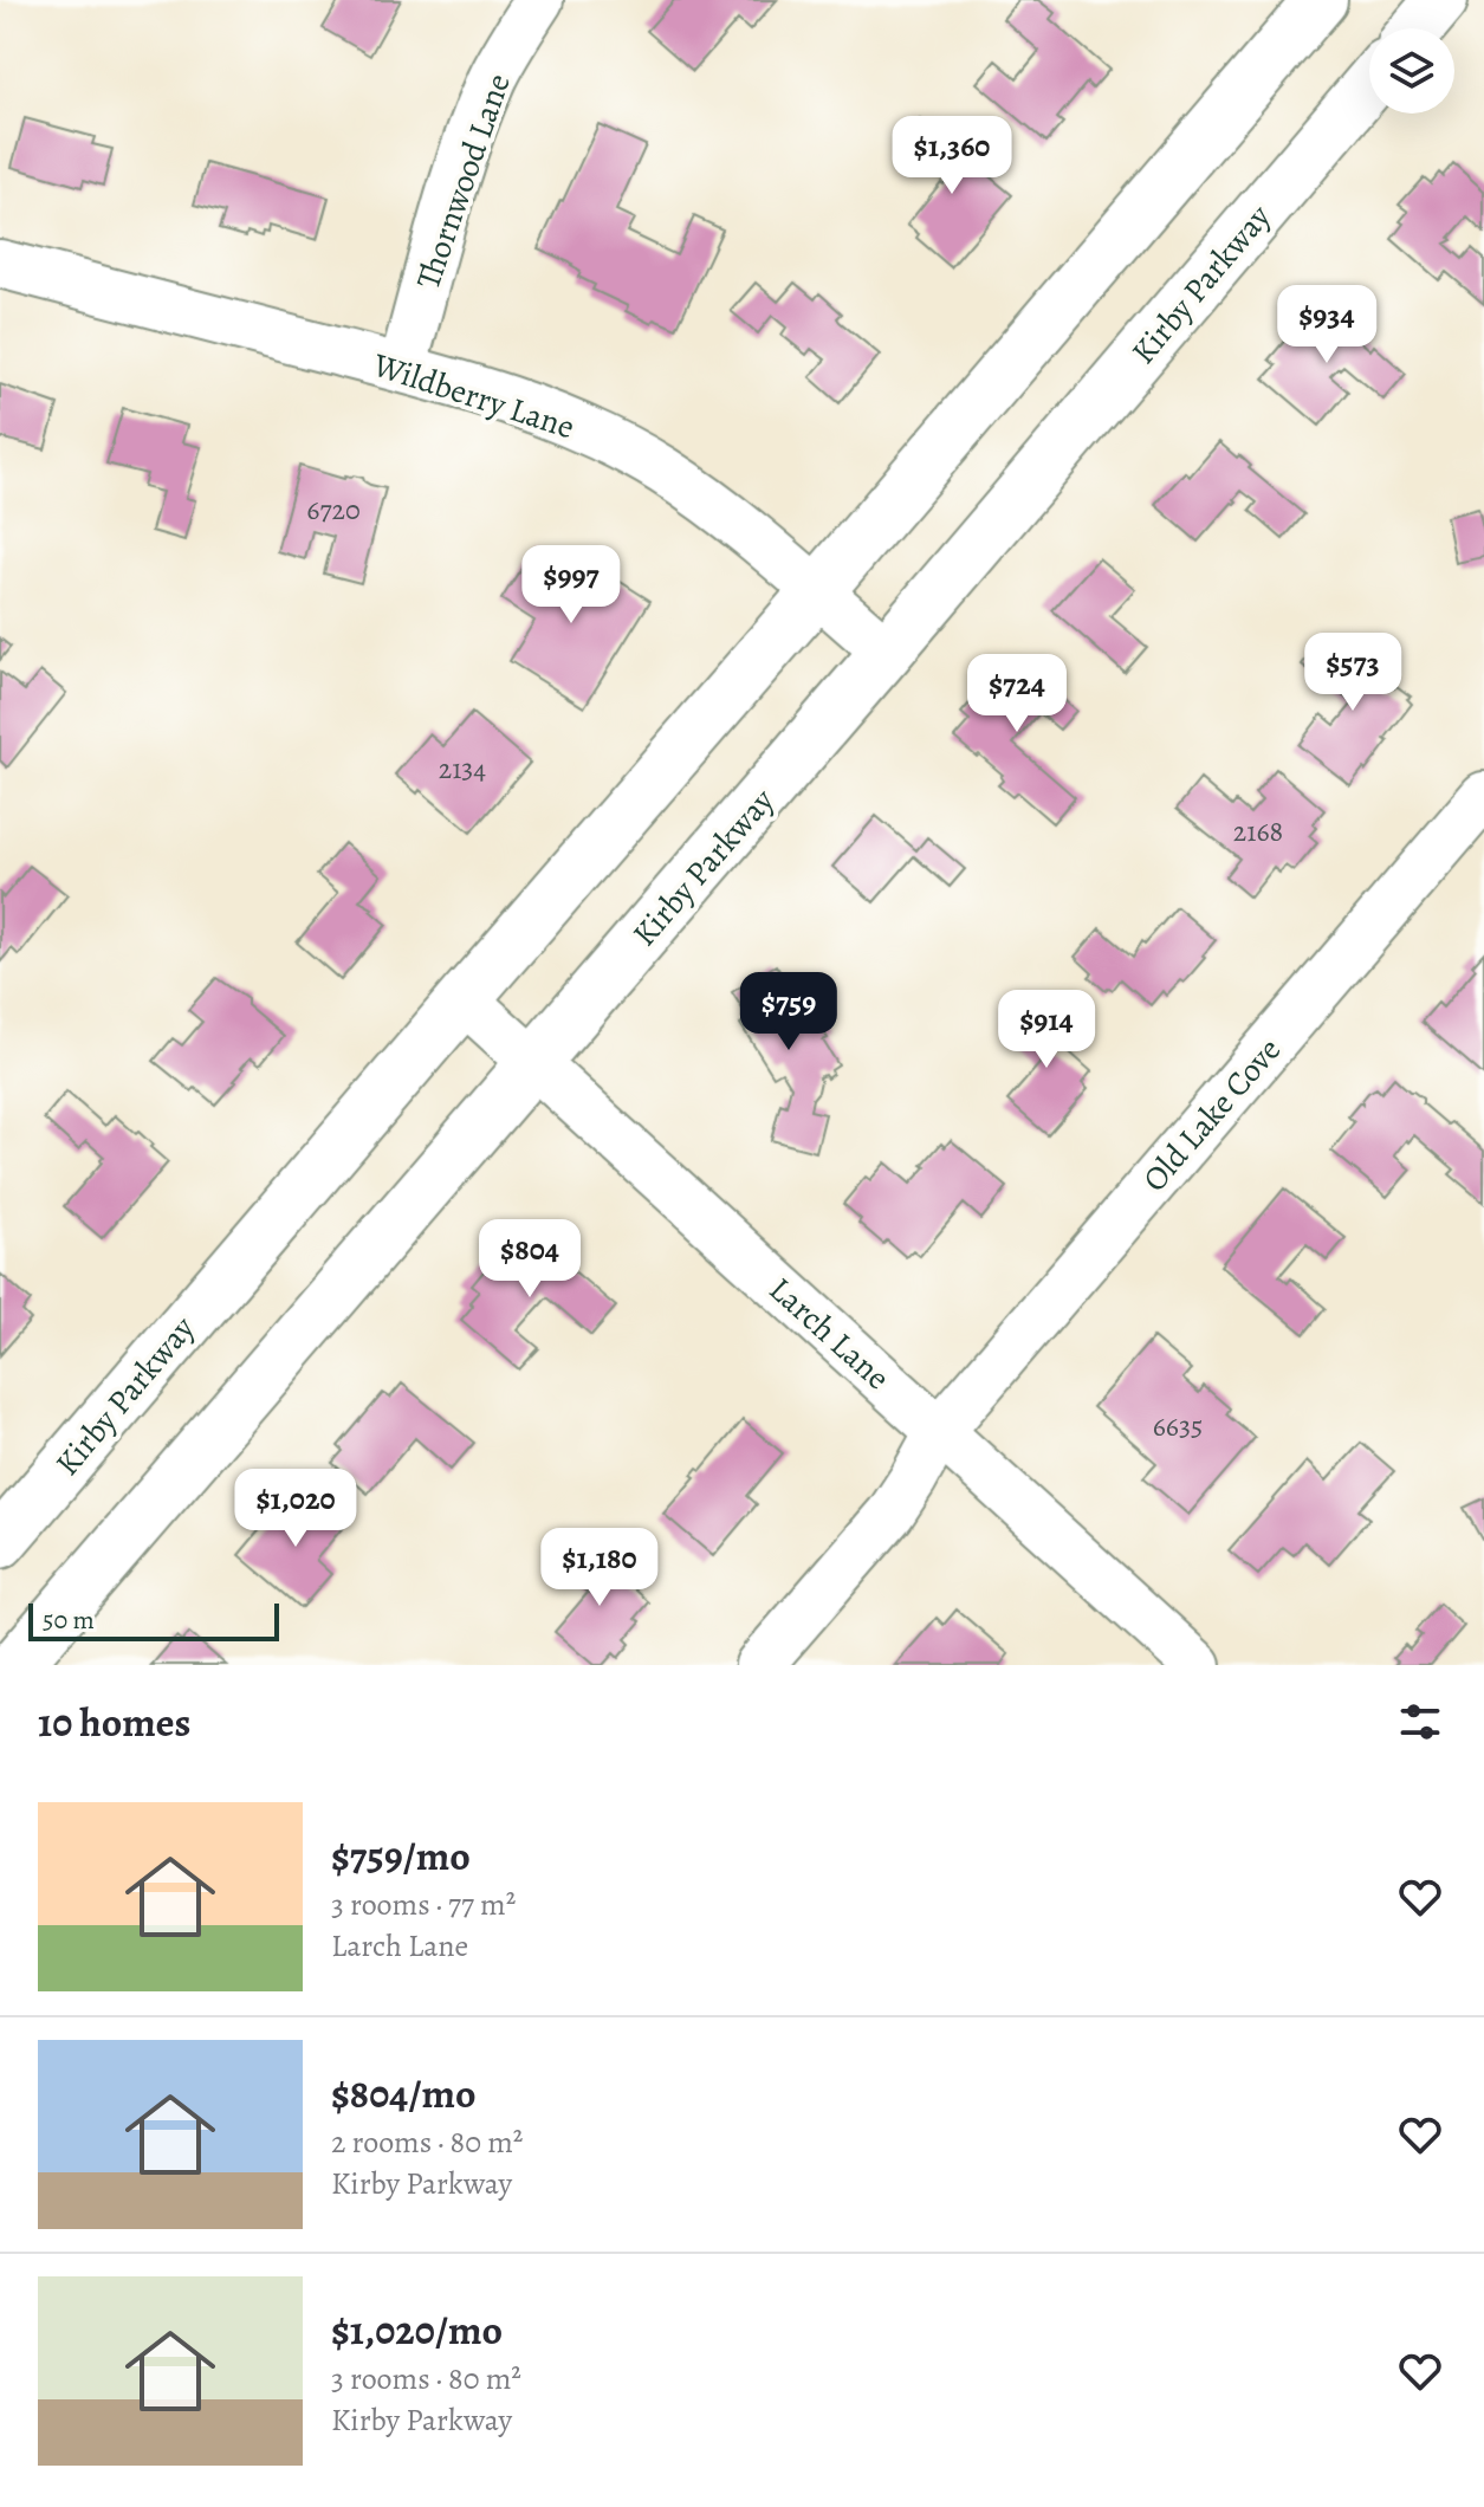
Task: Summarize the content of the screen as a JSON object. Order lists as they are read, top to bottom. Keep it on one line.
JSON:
{"streets":{"main road":["Kirby Parkway"],"street":["Thornwood Lane","Wildberry Lane","Old Lake Cove","Larch Lane"]},"crossings":[["Thornwood Lane","Wildberry Lane"],["Kirby Parkway","Wildberry Lane"],["Kirby Parkway","Larch Lane"],["Old Lake Cove","Larch Lane"]],"house_numbers":["6720","2134","2168","6635"],"scale_bar":"50 m","page":{"price":["$1,360","$934","$997","$573","$724","$759","$914","$804","$1,020","$1,180"],"scale":"50 m","heading":"10 homes","list":[{"name":"$759/mo","note":"3 rooms · 77 m² · Larch Lane"},{"name":"$804/mo","note":"2 rooms · 80 m² · Kirby Parkway"},{"name":"$1,020/mo","note":"3 rooms · 80 m² · Kirby Parkway"}]}}
